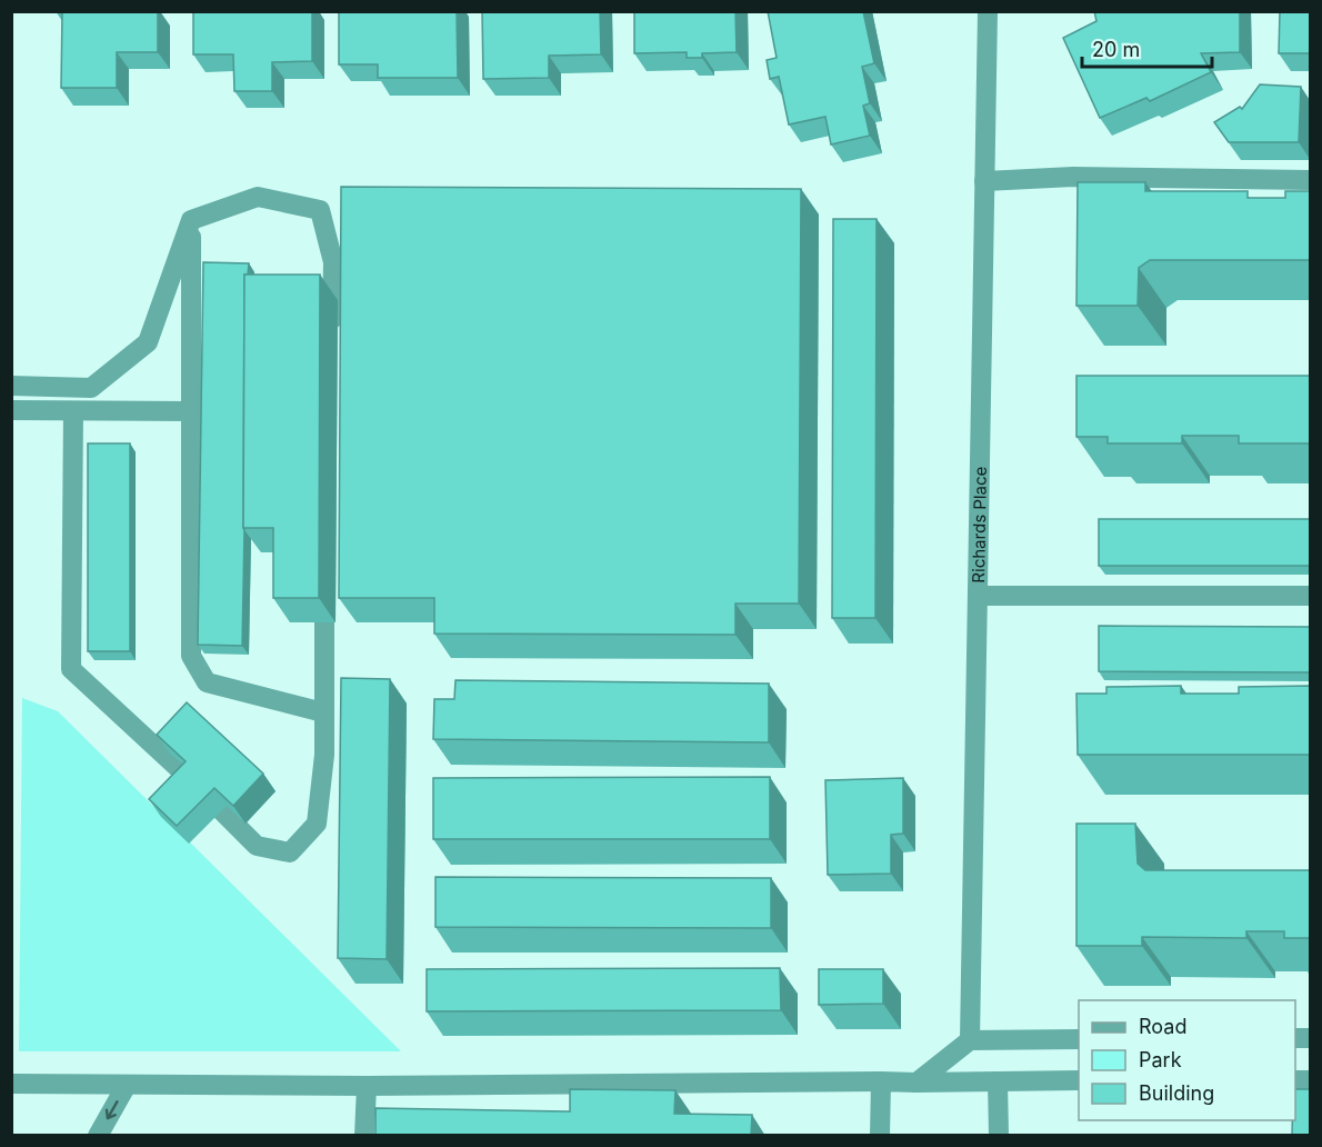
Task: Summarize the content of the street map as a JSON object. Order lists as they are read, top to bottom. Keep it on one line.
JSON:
{"streets":{"street":["Richards Place"]},"legend":["Road","Park","Building"],"scale_bar":"20 m"}
